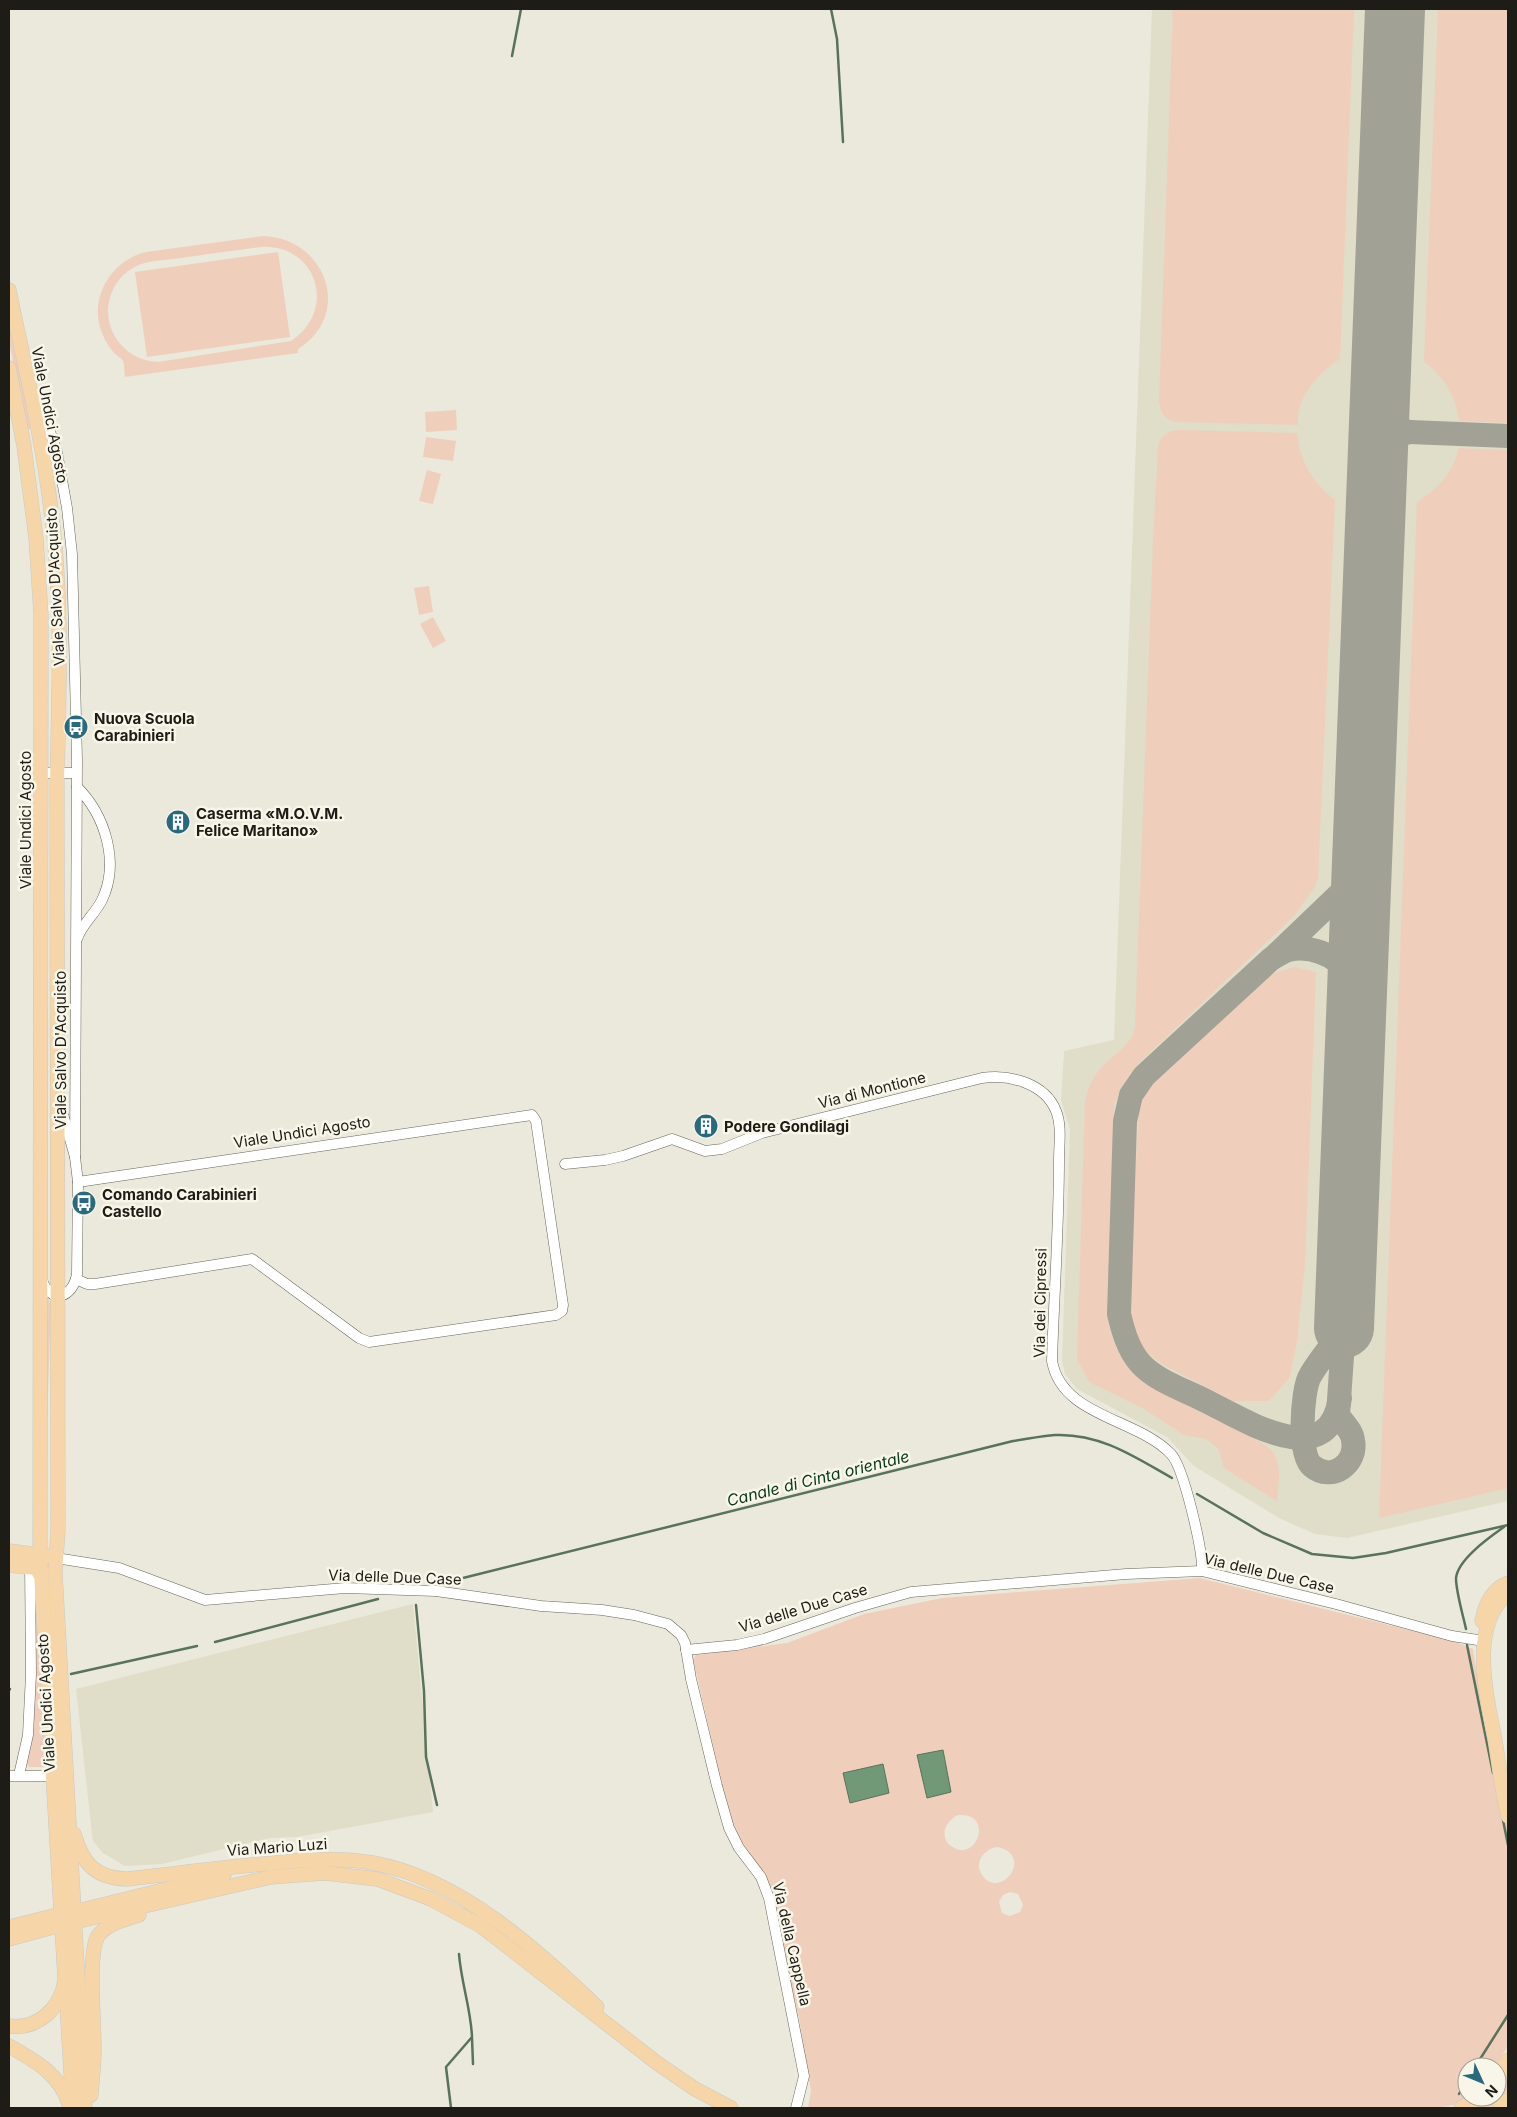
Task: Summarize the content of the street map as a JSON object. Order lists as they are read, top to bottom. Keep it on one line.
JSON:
{"streets":{"main road":["Viale Undici Agosto","Via Mario Luzi"],"street":["Viale Salvo D'Acquisto","Via di Montione","Via dei Cipressi","Via delle Due Case","Via della Cappella"]},"crossings":[["Viale Undici Agosto","Viale Salvo D'Acquisto"],["Viale Undici Agosto","Via delle Due Case"],["Viale Undici Agosto","Via Mario Luzi"],["Via di Montione","Via dei Cipressi"],["Via dei Cipressi","Via delle Due Case"],["Via delle Due Case","Via della Cappella"]],"water":["Canale di Cinta orientale"],"places":{"bus stop":["Nuova Scuola Carabinieri","Comando Carabinieri Castello"],"building":["Caserma «M.O.V.M. Felice Maritano»","Podere Gondilagi"]},"north":"bottom right"}
